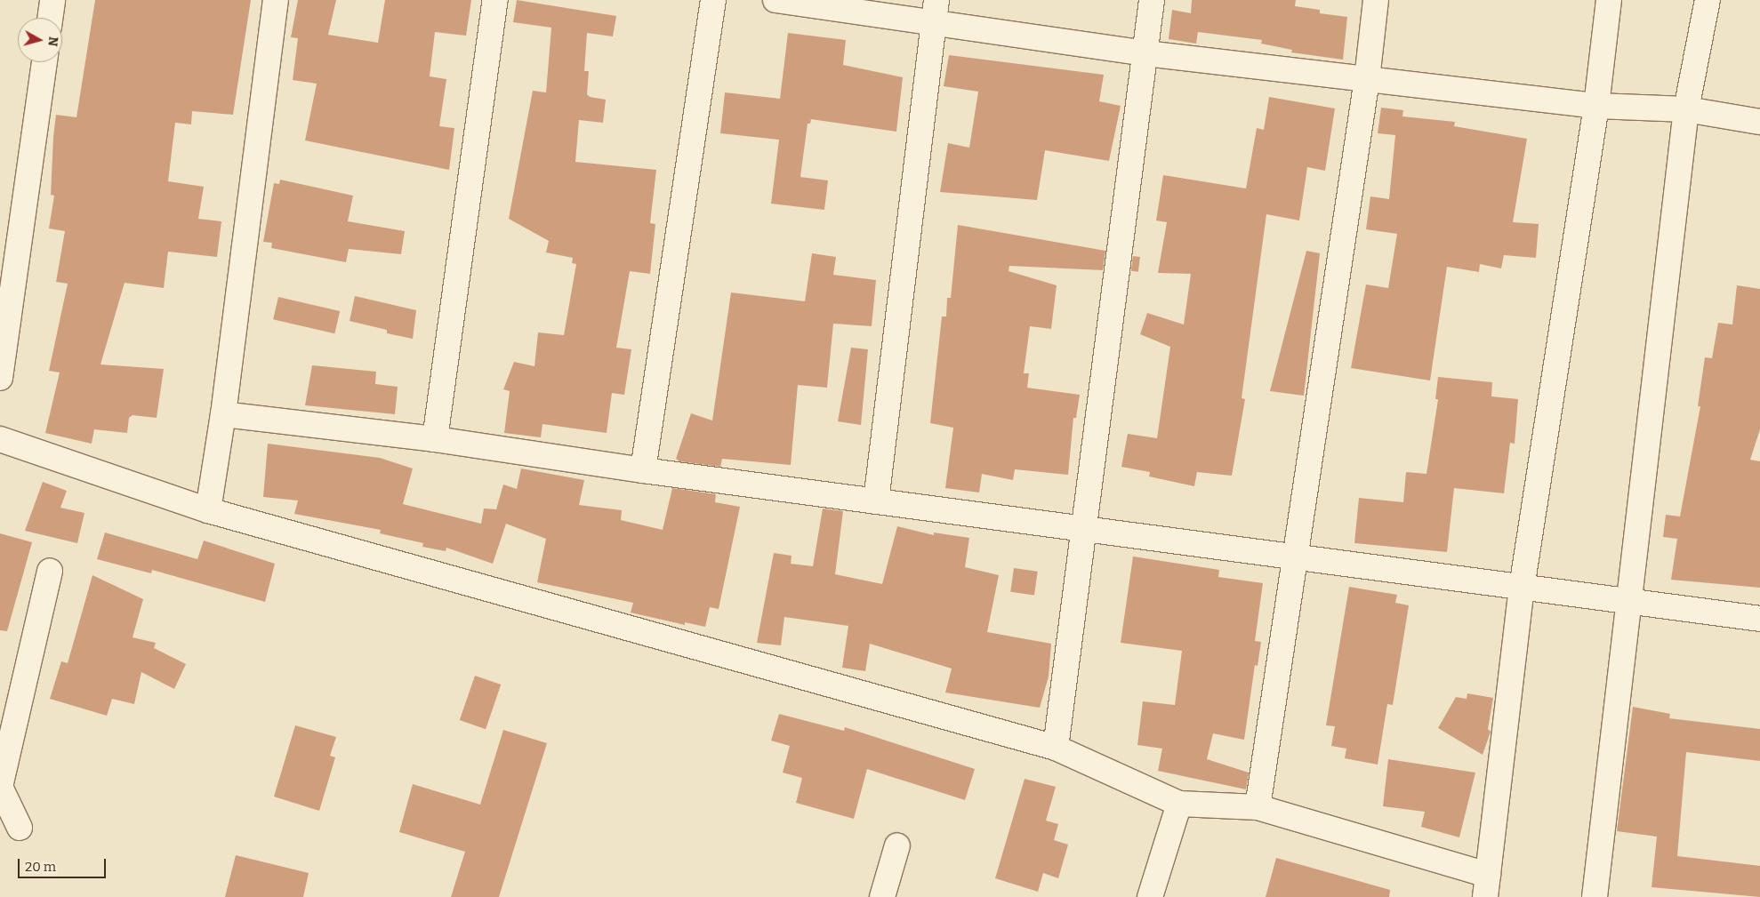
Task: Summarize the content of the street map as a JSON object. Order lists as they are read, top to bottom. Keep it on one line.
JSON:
{"scale_bar":"20 m","north":"right"}
